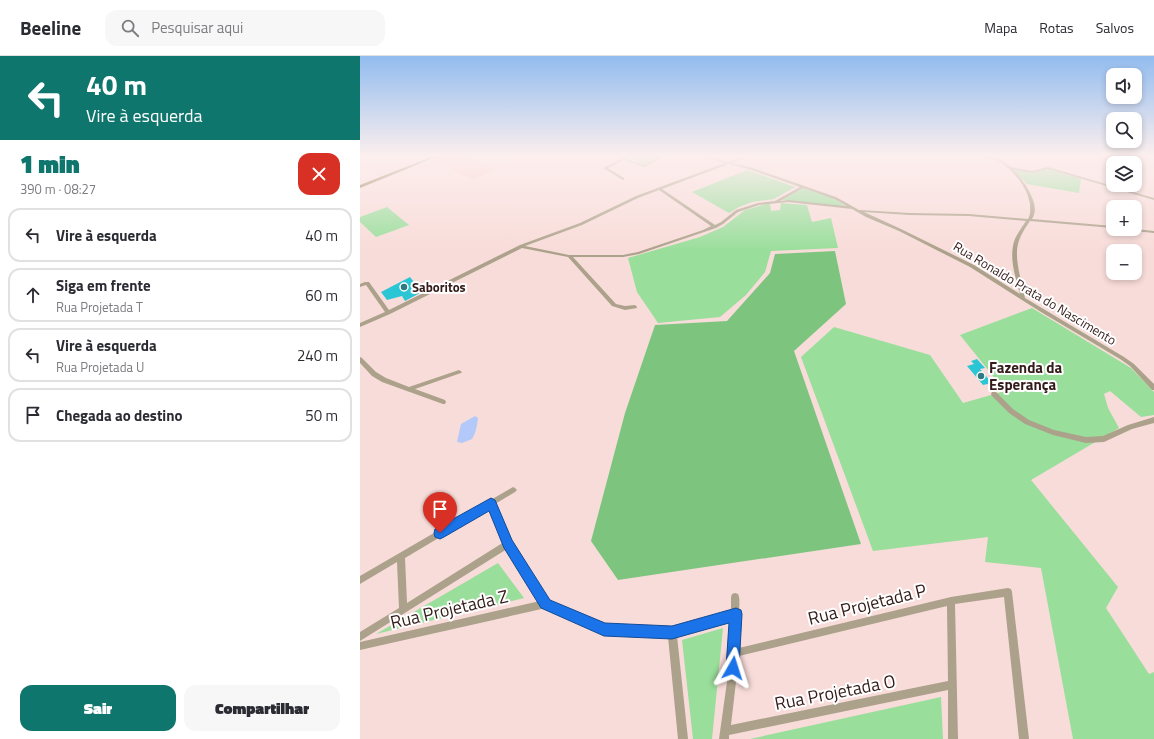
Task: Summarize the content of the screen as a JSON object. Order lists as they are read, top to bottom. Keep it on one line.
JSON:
{"streets":{"street":["Rua Ronaldo Prata do Nascimento","Rua Projetada P","Rua Projetada Z","Rua Projetada O"]},"places":["Saboritos","Fazenda da Esperança"],"page":{"header":"Beeline","search":"Pesquisar aqui","nav":["Mapa","Rotas","Salvos"],"turn":["40 m","Vire à esquerda"],"map_buttons":["+","−"],"heading":["1 min","390 m · 08:27"],"list":[{"name":"Vire à esquerda","value":"40 m"},{"name":"Siga em frente","note":"Rua Projetada T","value":"60 m"},{"name":"Vire à esquerda","note":"Rua Projetada U","value":"240 m"},{"name":"Chegada ao destino","value":"50 m"}],"buttons":["Sair","Compartilhar"]}}
